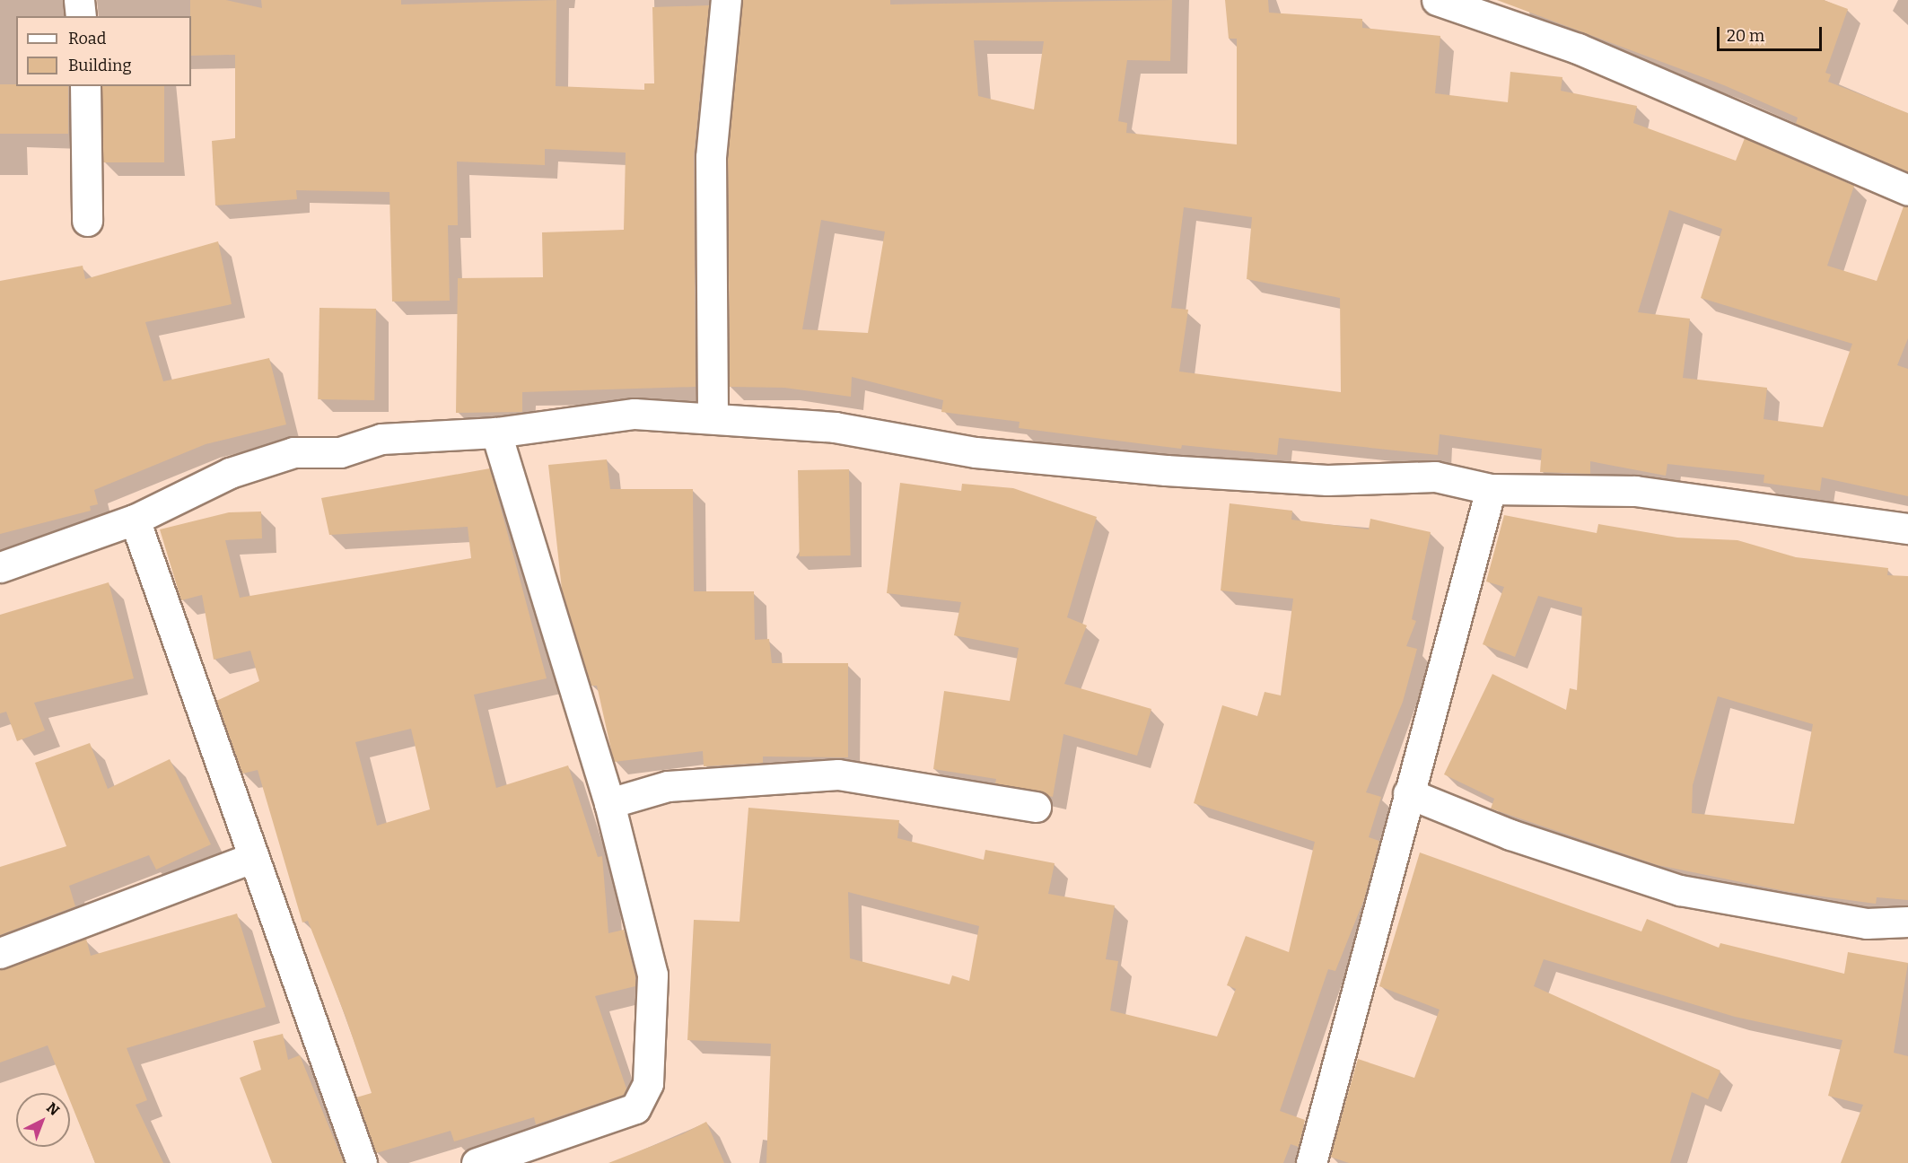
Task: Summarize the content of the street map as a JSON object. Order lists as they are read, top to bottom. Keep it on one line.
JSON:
{"legend":["Road","Building"],"scale_bar":"20 m","north":"top right"}
